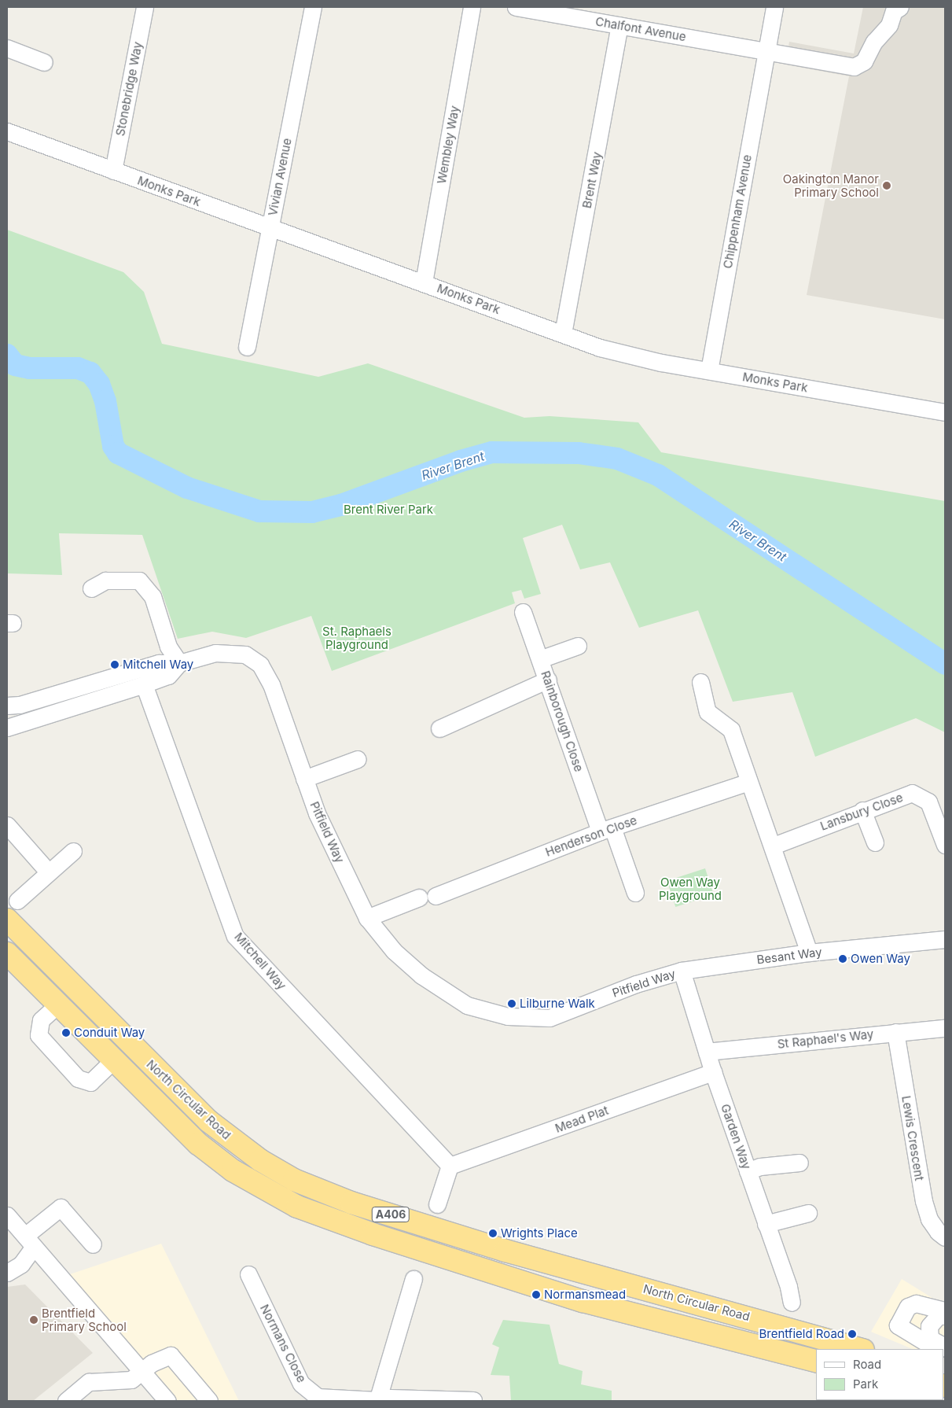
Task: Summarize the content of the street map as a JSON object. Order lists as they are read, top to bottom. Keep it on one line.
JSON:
{"streets":{"highway":["North Circular Road","A406"],"street":["Chalfont Avenue","Stonebridge Way","Wembley Way","Vivian Avenue","Brent Way","Monks Park","Chippenham Avenue","Rainborough Close","Lansbury Close","Pitfield Way","Henderson Close","Besant Way","Mitchell Way","St Raphael's Way","Mead Plat","Garden Way","Lewis Crescent","Normans Close"]},"crossings":[["Chalfont Avenue","Brent Way"],["Chalfont Avenue","Chippenham Avenue"],["Stonebridge Way","Monks Park"],["Wembley Way","Monks Park"],["Vivian Avenue","Monks Park"],["Brent Way","Monks Park"],["Monks Park","Chippenham Avenue"],["Rainborough Close","Henderson Close"],["Pitfield Way","Besant Way"],["Pitfield Way","Mitchell Way"],["Pitfield Way","Garden Way"],["Besant Way","Garden Way"],["Mitchell Way","Mead Plat"],["St Raphael's Way","Garden Way"],["St Raphael's Way","Lewis Crescent"],["Mead Plat","Garden Way"]],"water":["River Brent"],"parks":["Brent River Park","St. Raphaels Playground","Owen Way Playground"],"places":["Oakington Manor Primary School","Mitchell Way","Owen Way","Lilburne Walk","Conduit Way","Wrights Place","Normansmead","Brentfield Primary School","Brentfield Road"],"legend":["Road","Park"]}
